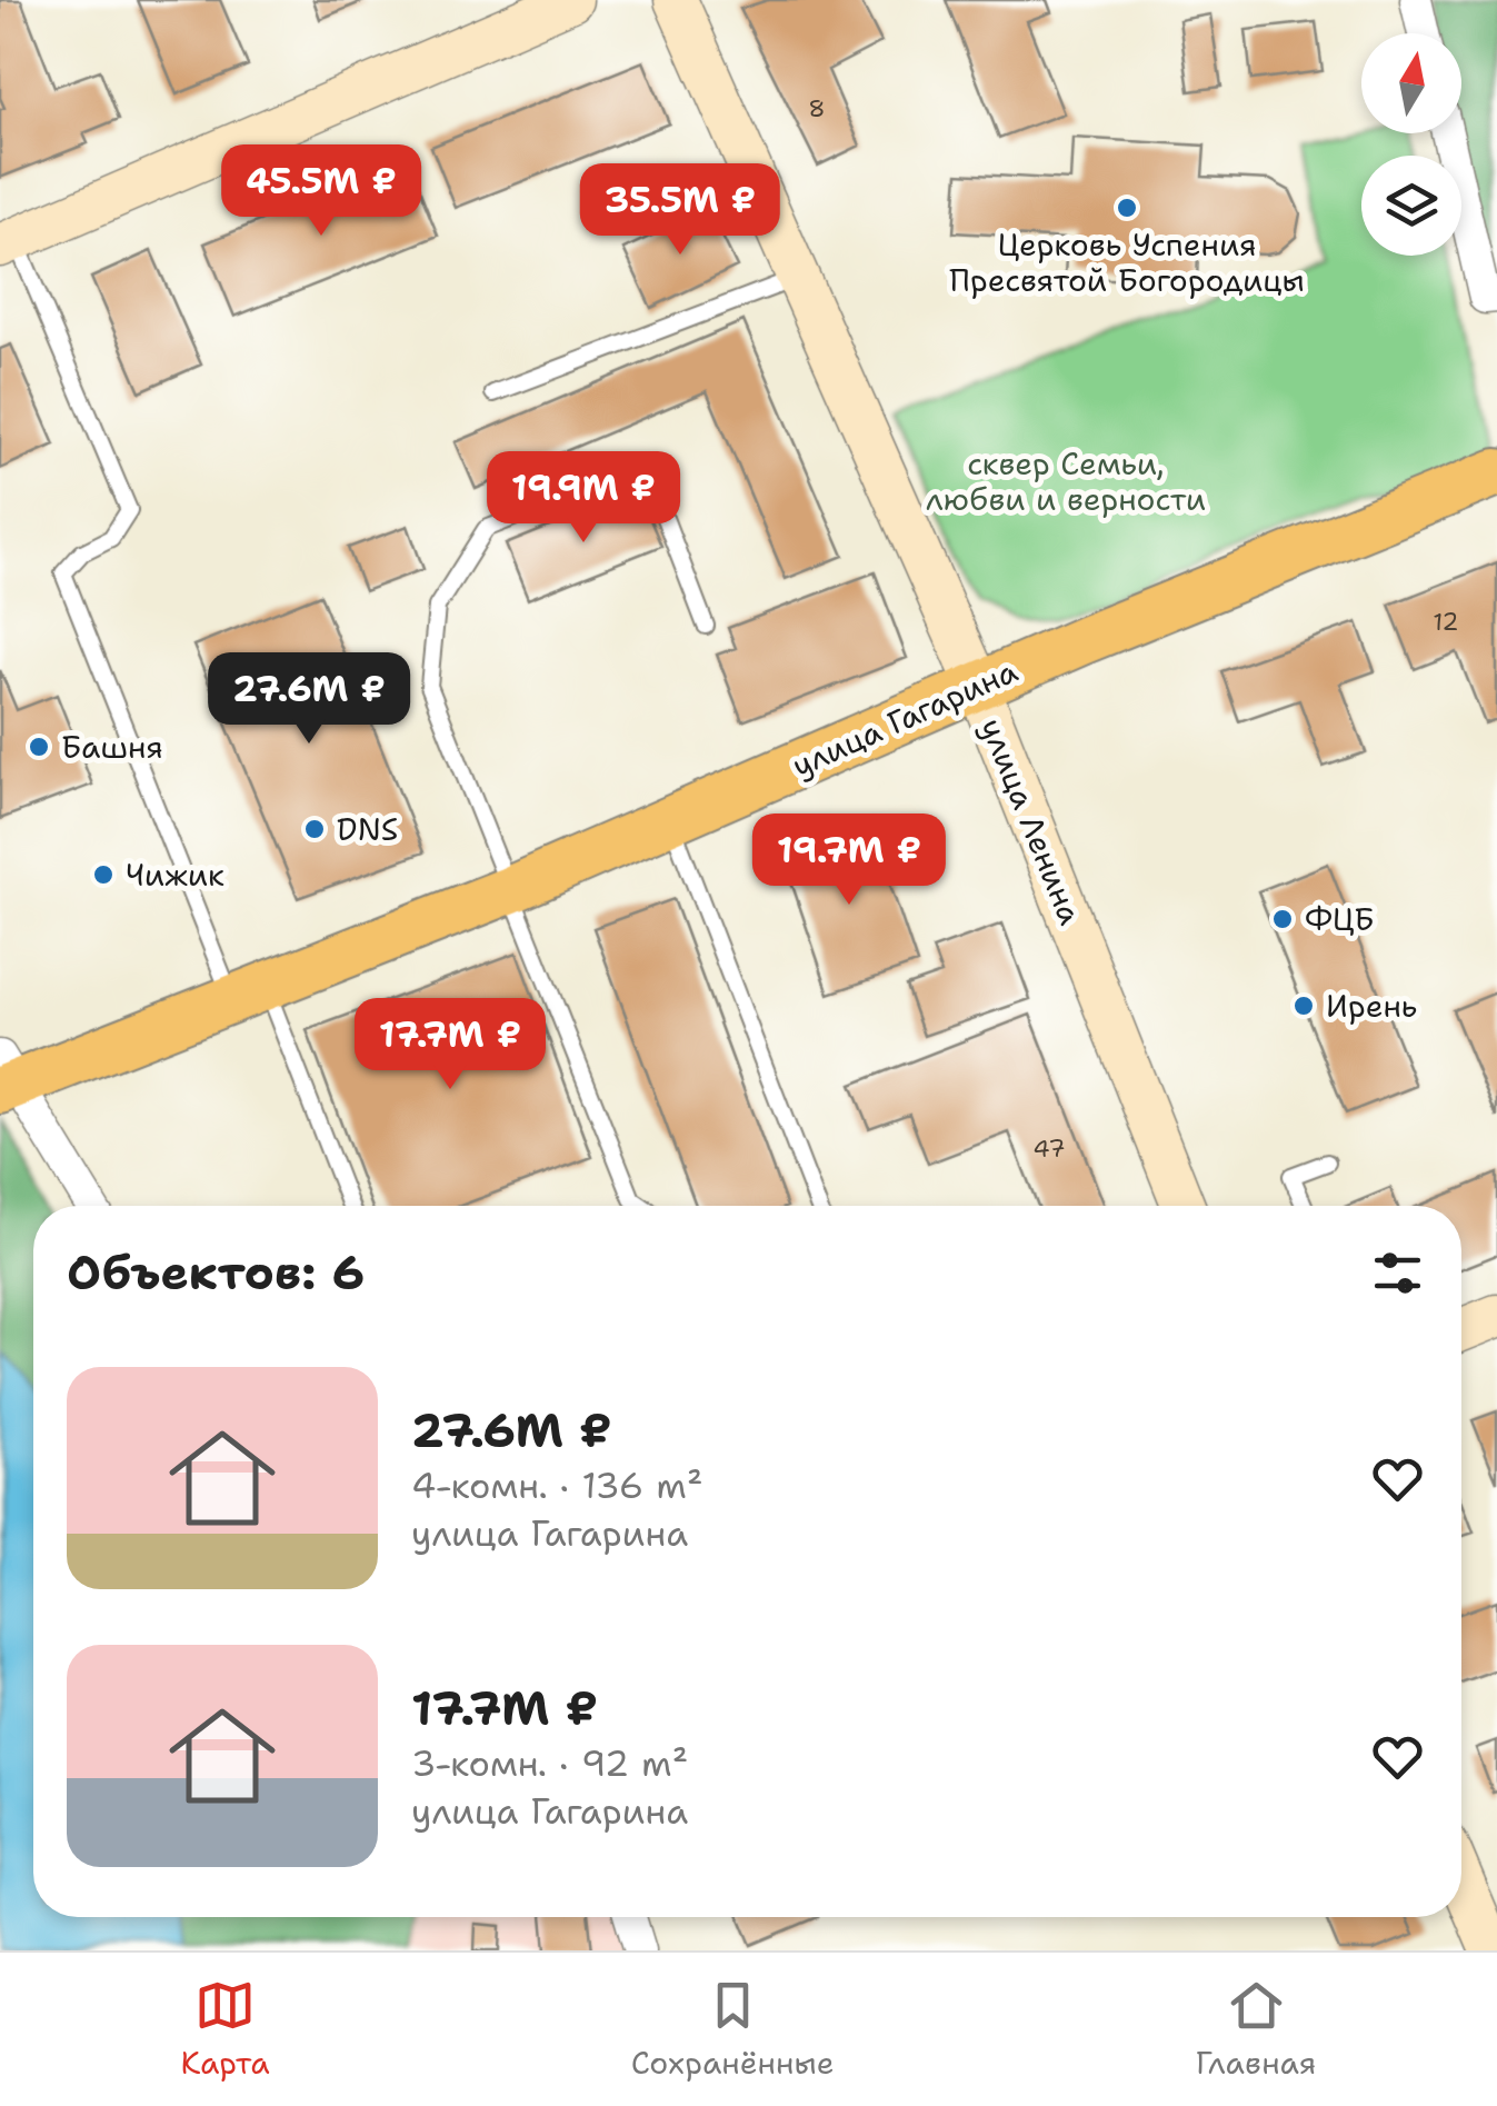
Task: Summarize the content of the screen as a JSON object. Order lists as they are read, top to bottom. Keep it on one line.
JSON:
{"streets":{"main road":["улица Гагарина"],"street":["улица Ленина"]},"crossings":[["улица Гагарина","улица Ленина"]],"parks":["сквер Семьи, любви и верности"],"places":["Церковь Успения Пресвятой Богородицы","Башня","DNS","Чижик","ФЦБ","Ирень"],"house_numbers":["8","12","47"],"north":"top","page":{"price":["45.5M ₽","35.5M ₽","19.9M ₽","27.6M ₽","19.7M ₽","17.7M ₽"],"heading":"Объектов: 6","list":[{"name":"27.6M ₽","note":"4-комн. · 136 m² · улица Гагарина"},{"name":"17.7M ₽","note":"3-комн. · 92 m² · улица Гагарина"}],"tabs":["Карта","Сохранённые","Главная"]}}
